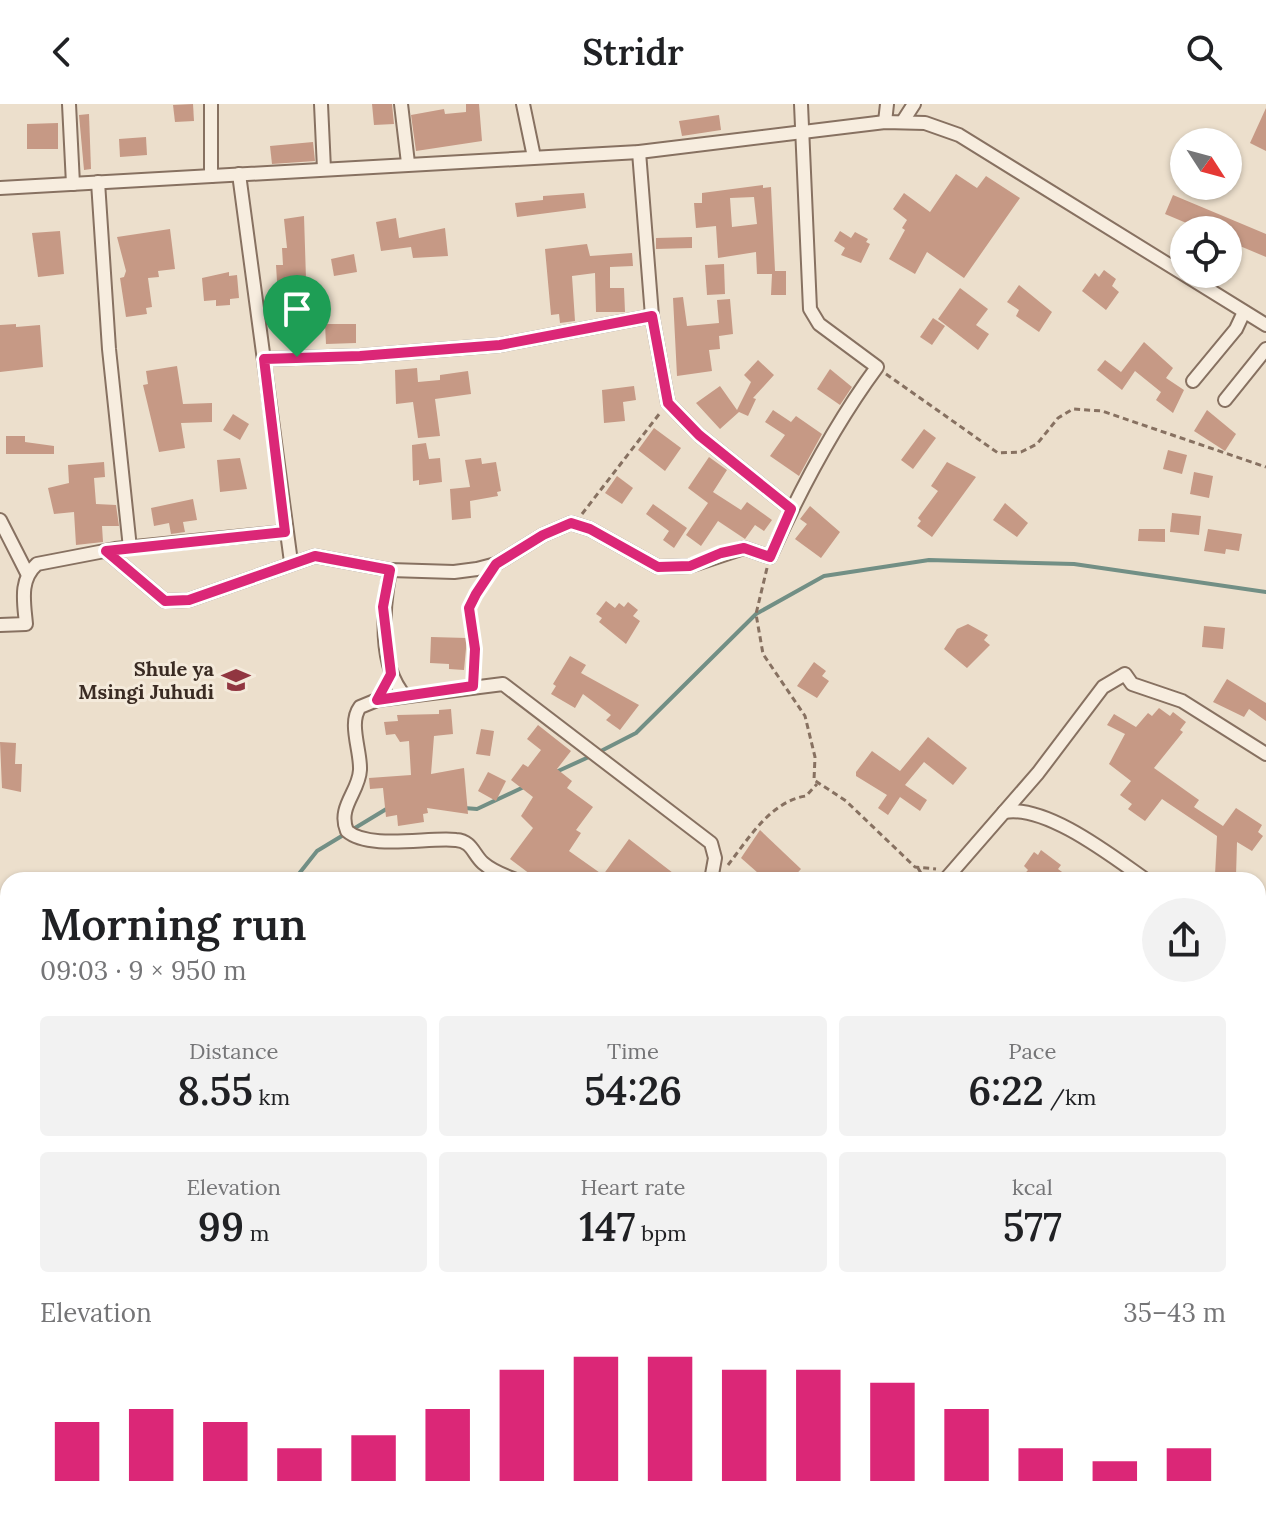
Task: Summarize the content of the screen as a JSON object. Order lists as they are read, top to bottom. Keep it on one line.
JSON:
{"places":{"school or university":["Shule ya Msingi Juhudi"]},"north":"bottom right","page":{"header":"Stridr","heading":["Morning run","09:03 · 9 × 950 m"],"stats":[["Distance","8.55 km"],["Time","54:26"],["Pace","6:22 /km"],["Elevation","99 m"],["Heart rate","147 bpm"],["kcal","577"]],"chart":["Elevation","35–43 m"]}}
